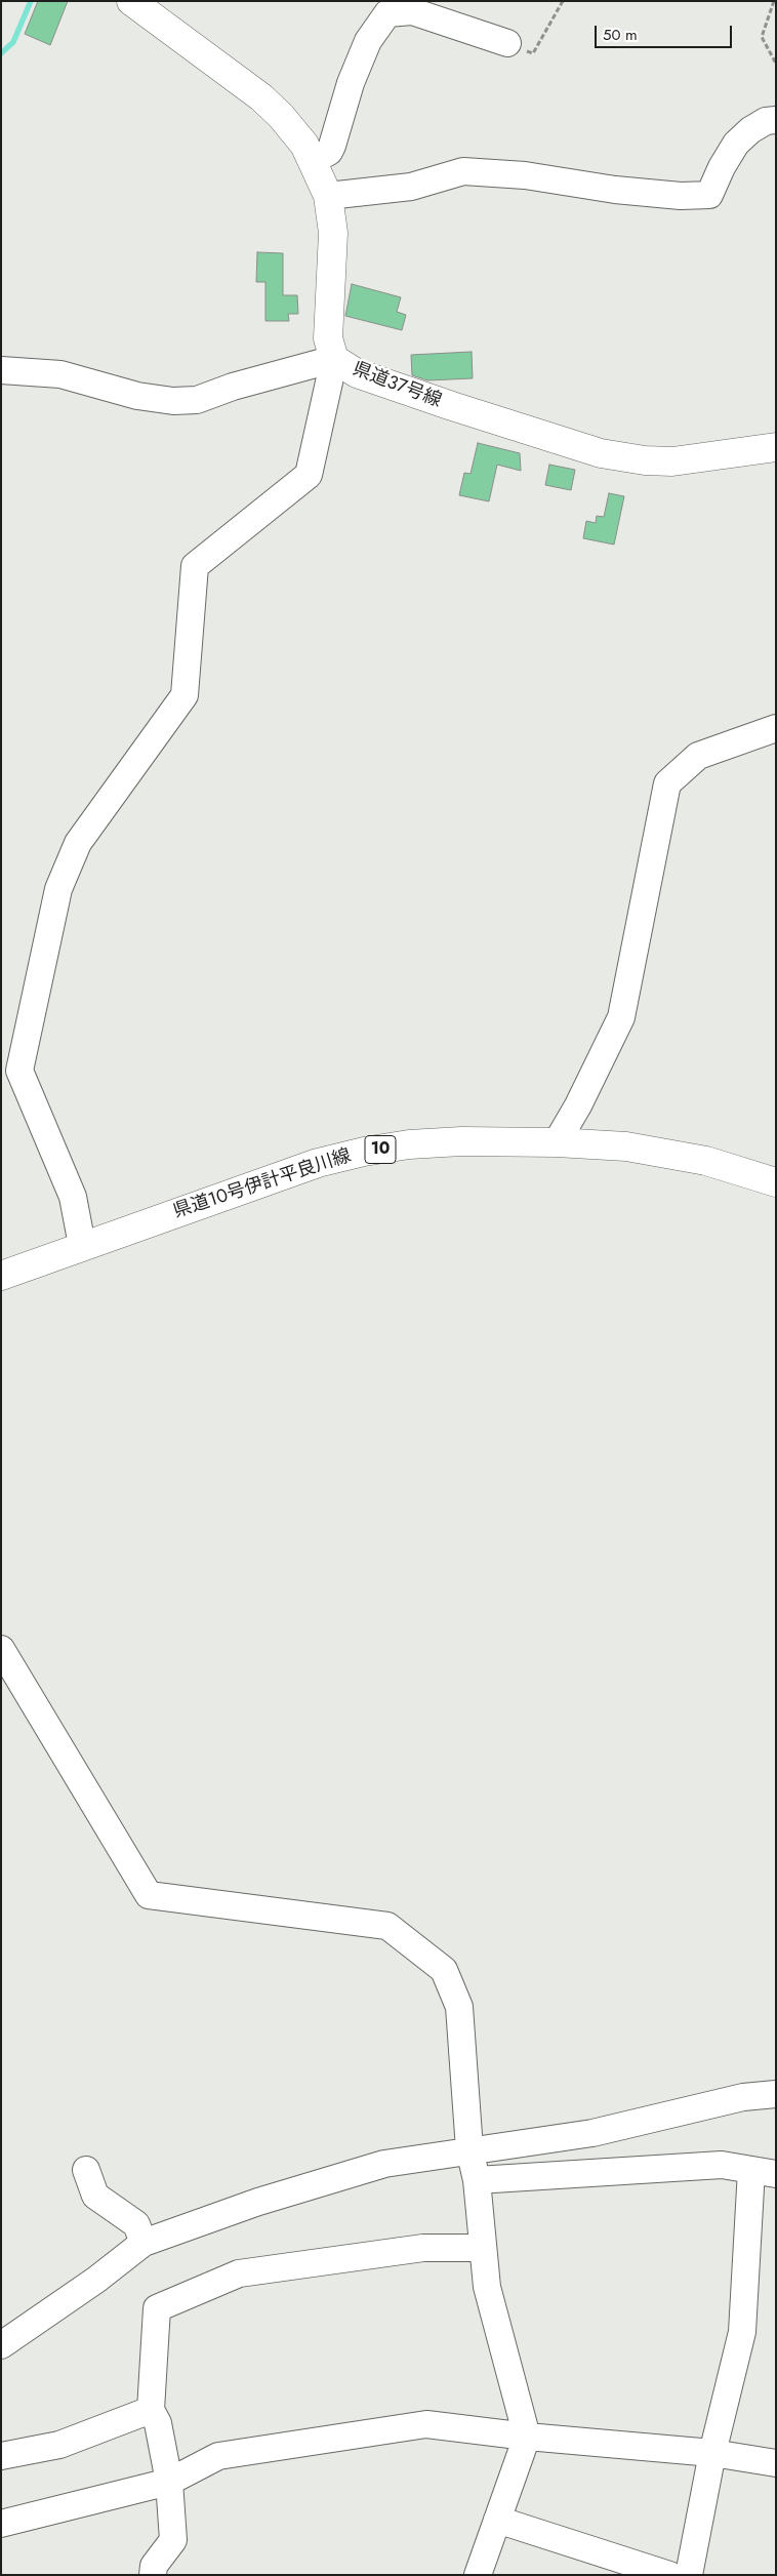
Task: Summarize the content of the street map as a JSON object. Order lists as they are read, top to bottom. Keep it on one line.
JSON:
{"streets":{"main road":["県道37号線","10","県道10号伊計平良川線"]},"scale_bar":"50 m"}
